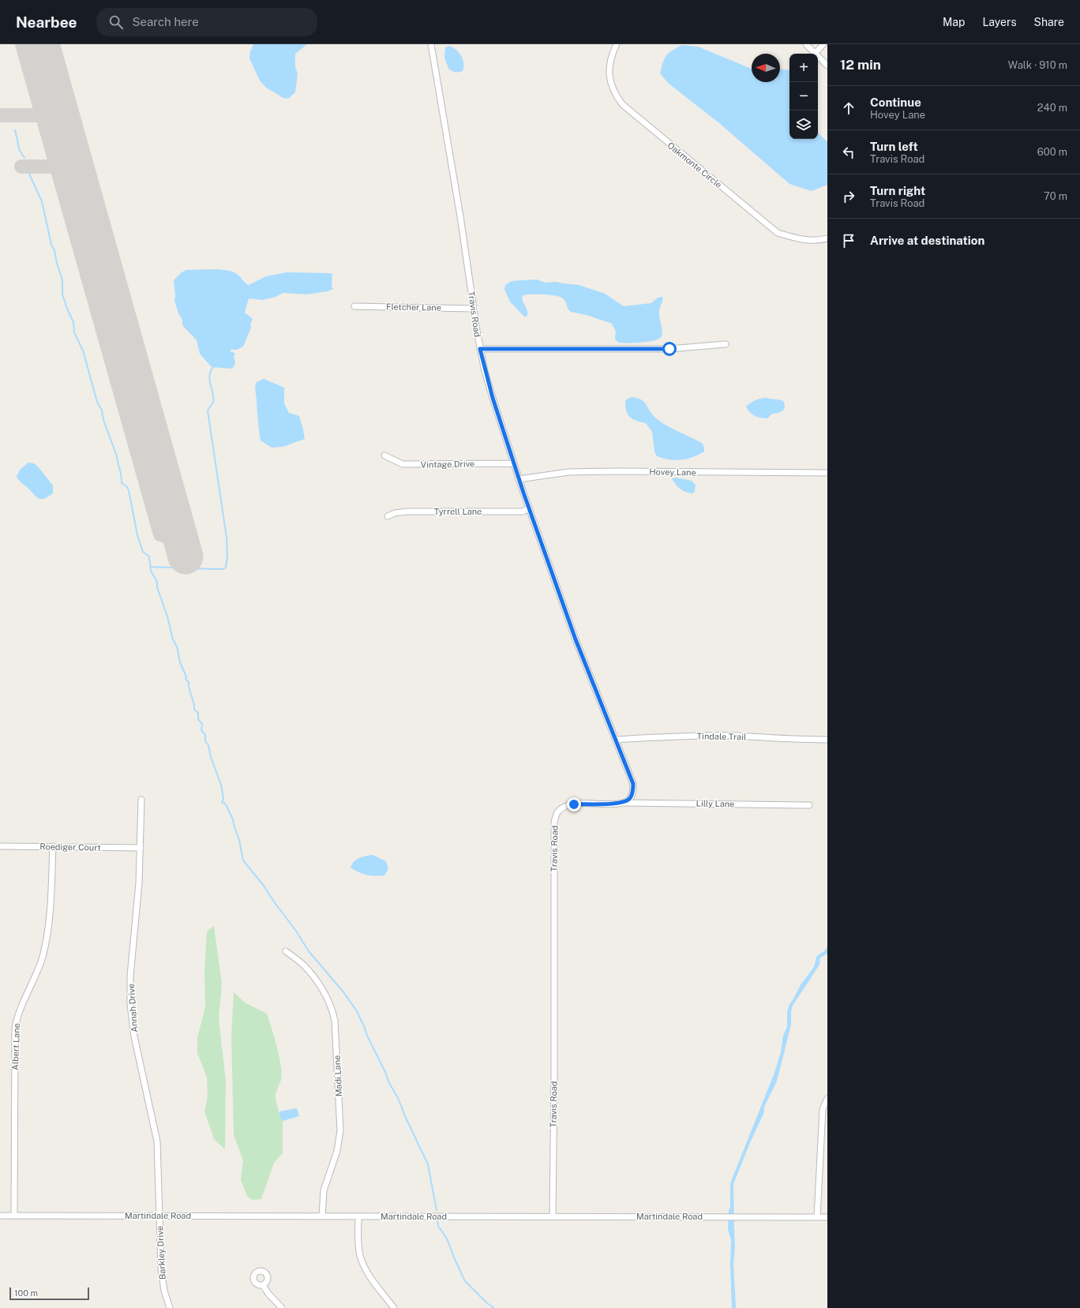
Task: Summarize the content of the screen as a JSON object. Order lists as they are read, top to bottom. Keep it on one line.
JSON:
{"streets":{"street":["Oakmonte Circle","Fletcher Lane","Travis Road","Vintage Drive","Hovey Lane","Tyrrell Lane","Tindale Trail","Lilly Lane","Roediger Court","Annah Drive","Albert Lane","Madi Lane","Martindale Road","Barkley Drive"]},"crossings":[["Fletcher Lane","Travis Road"],["Travis Road","Vintage Drive"],["Travis Road","Hovey Lane"],["Travis Road","Tyrrell Lane"],["Travis Road","Tindale Trail"],["Travis Road","Lilly Lane"],["Travis Road","Martindale Road"],["Roediger Court","Annah Drive"],["Roediger Court","Albert Lane"],["Annah Drive","Martindale Road"],["Annah Drive","Barkley Drive"],["Albert Lane","Martindale Road"],["Madi Lane","Martindale Road"],["Martindale Road","Barkley Drive"]],"scale_bar":"100 m","north":"left","page":{"header":"Nearbee","search":"Search here","nav":["Map","Layers","Share"],"heading":["12 min","Walk · 910 m"],"map_buttons":["+","−"],"list":[["Continue","Hovey Lane","240 m"],["Turn left","Travis Road","600 m"],["Turn right","Travis Road","70 m"],"Arrive at destination"],"scale":"100 m"}}
